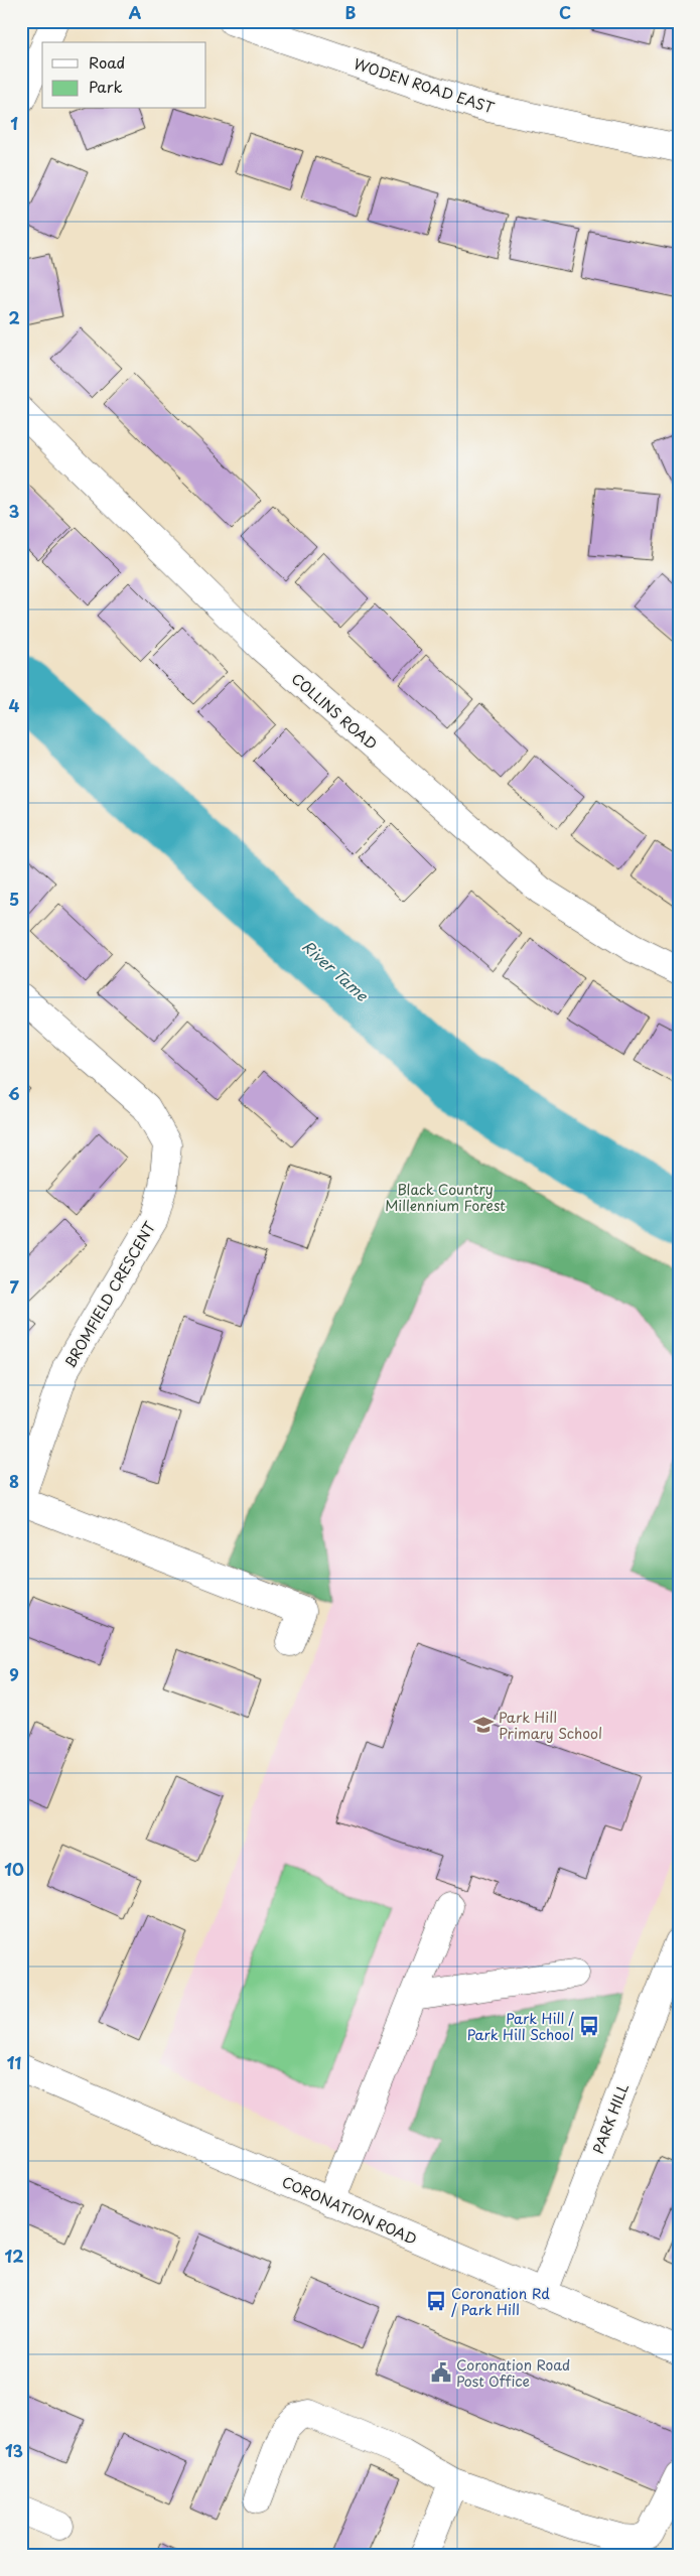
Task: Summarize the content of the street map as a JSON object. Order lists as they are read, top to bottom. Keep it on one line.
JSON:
{"streets":{"street":["WODEN ROAD EAST","COLLINS ROAD","BROMFIELD CRESCENT","PARK HILL","CORONATION ROAD"]},"crossings":[["PARK HILL","CORONATION ROAD"]],"water":["River Tame"],"parks":["Black Country Millennium Forest"],"places":{"school or university":["Park Hill Primary School"],"bus stop":["Park Hill / Park Hill School","Coronation Rd / Park Hill"],"public building":["Coronation Road Post Office"]},"legend":["Road","Park"],"grid":{"columns":["A","B","C"],"rows":["1","2","3","4","5","6","7","8","9","10","11","12","13"]}}
